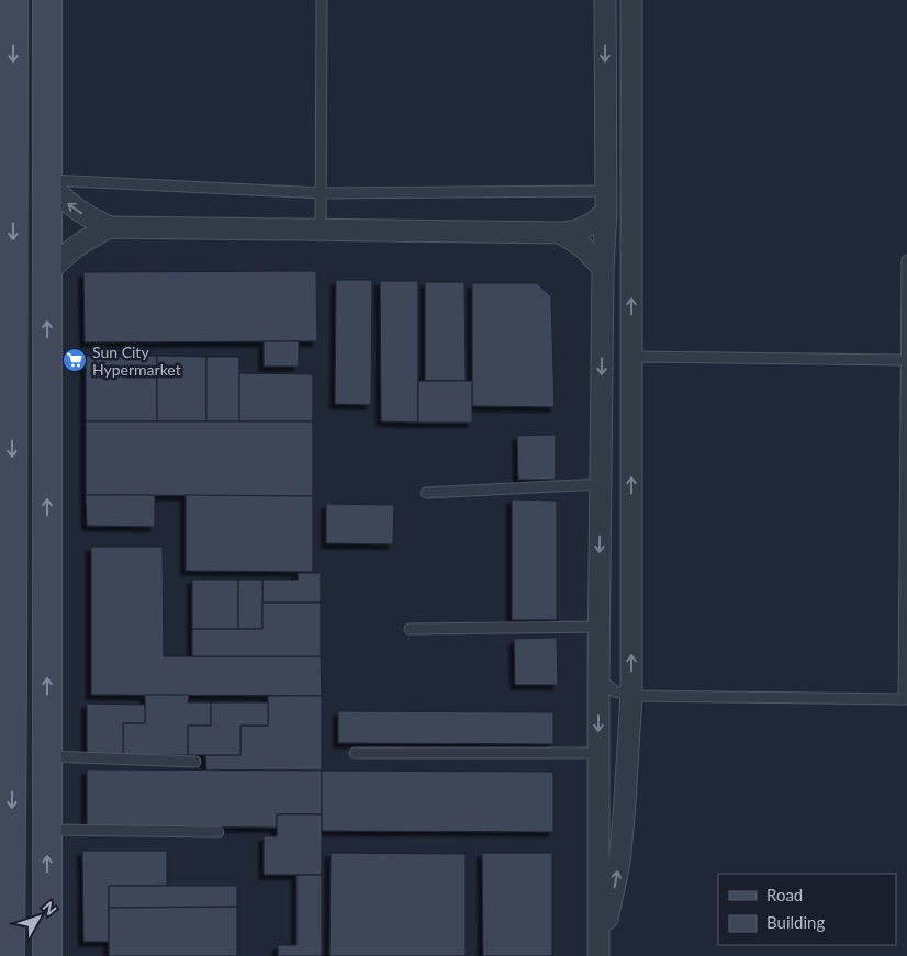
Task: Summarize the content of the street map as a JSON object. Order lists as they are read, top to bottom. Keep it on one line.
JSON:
{"places":{"supermarket":["Sun City Hypermarket"]},"legend":["Road","Building"],"north":"top right"}
